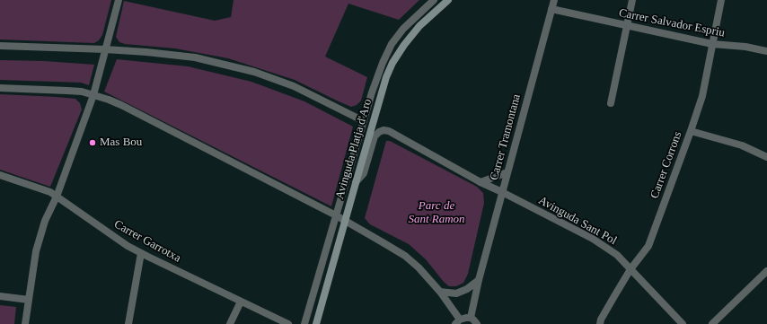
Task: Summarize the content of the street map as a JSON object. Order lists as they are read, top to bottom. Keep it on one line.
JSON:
{"streets":{"main road":["Avinguda Platja d'Aro"],"street":["Carrer Salvador Espriu","Carrer Tramontana","Carrer Corrons","Avinguda Sant Pol","Carrer Garrotxa"]},"crossings":[["Carrer Salvador Espriu","Carrer Tramontana"],["Carrer Salvador Espriu","Carrer Corrons"],["Carrer Tramontana","Avinguda Sant Pol"],["Avinguda Platja d'Aro","Avinguda Sant Pol"],["Carrer Corrons","Avinguda Sant Pol"]],"parks":["Parc de Sant Ramon"],"places":["Mas Bou"]}
